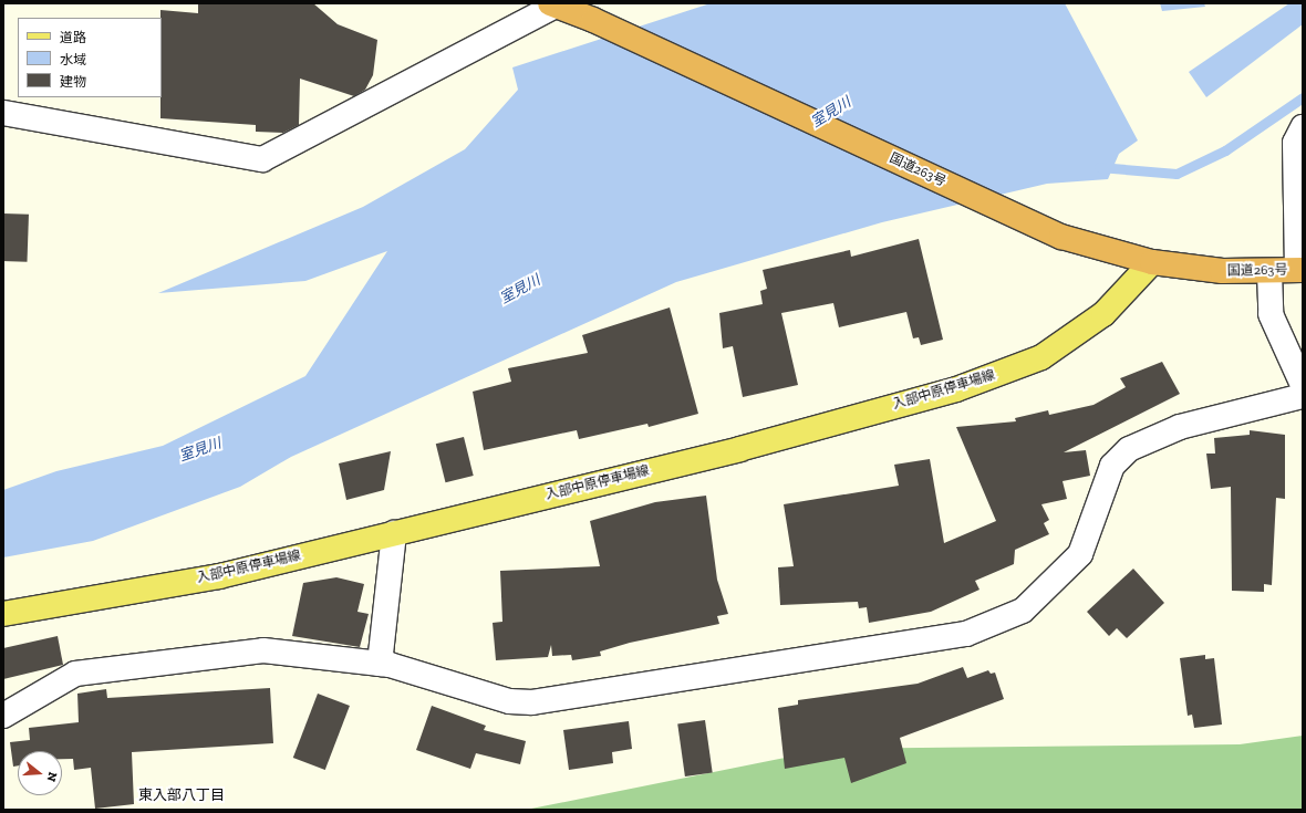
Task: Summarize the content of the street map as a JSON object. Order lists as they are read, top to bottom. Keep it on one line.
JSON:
{"streets":{"highway":["国道263号"],"main road":["入部中原停車場線"]},"crossings":[["国道263号","入部中原停車場線"]],"districts":["東入部八丁目"],"water":["室見川"],"legend":["道路","水域","建物"],"north":"right"}
